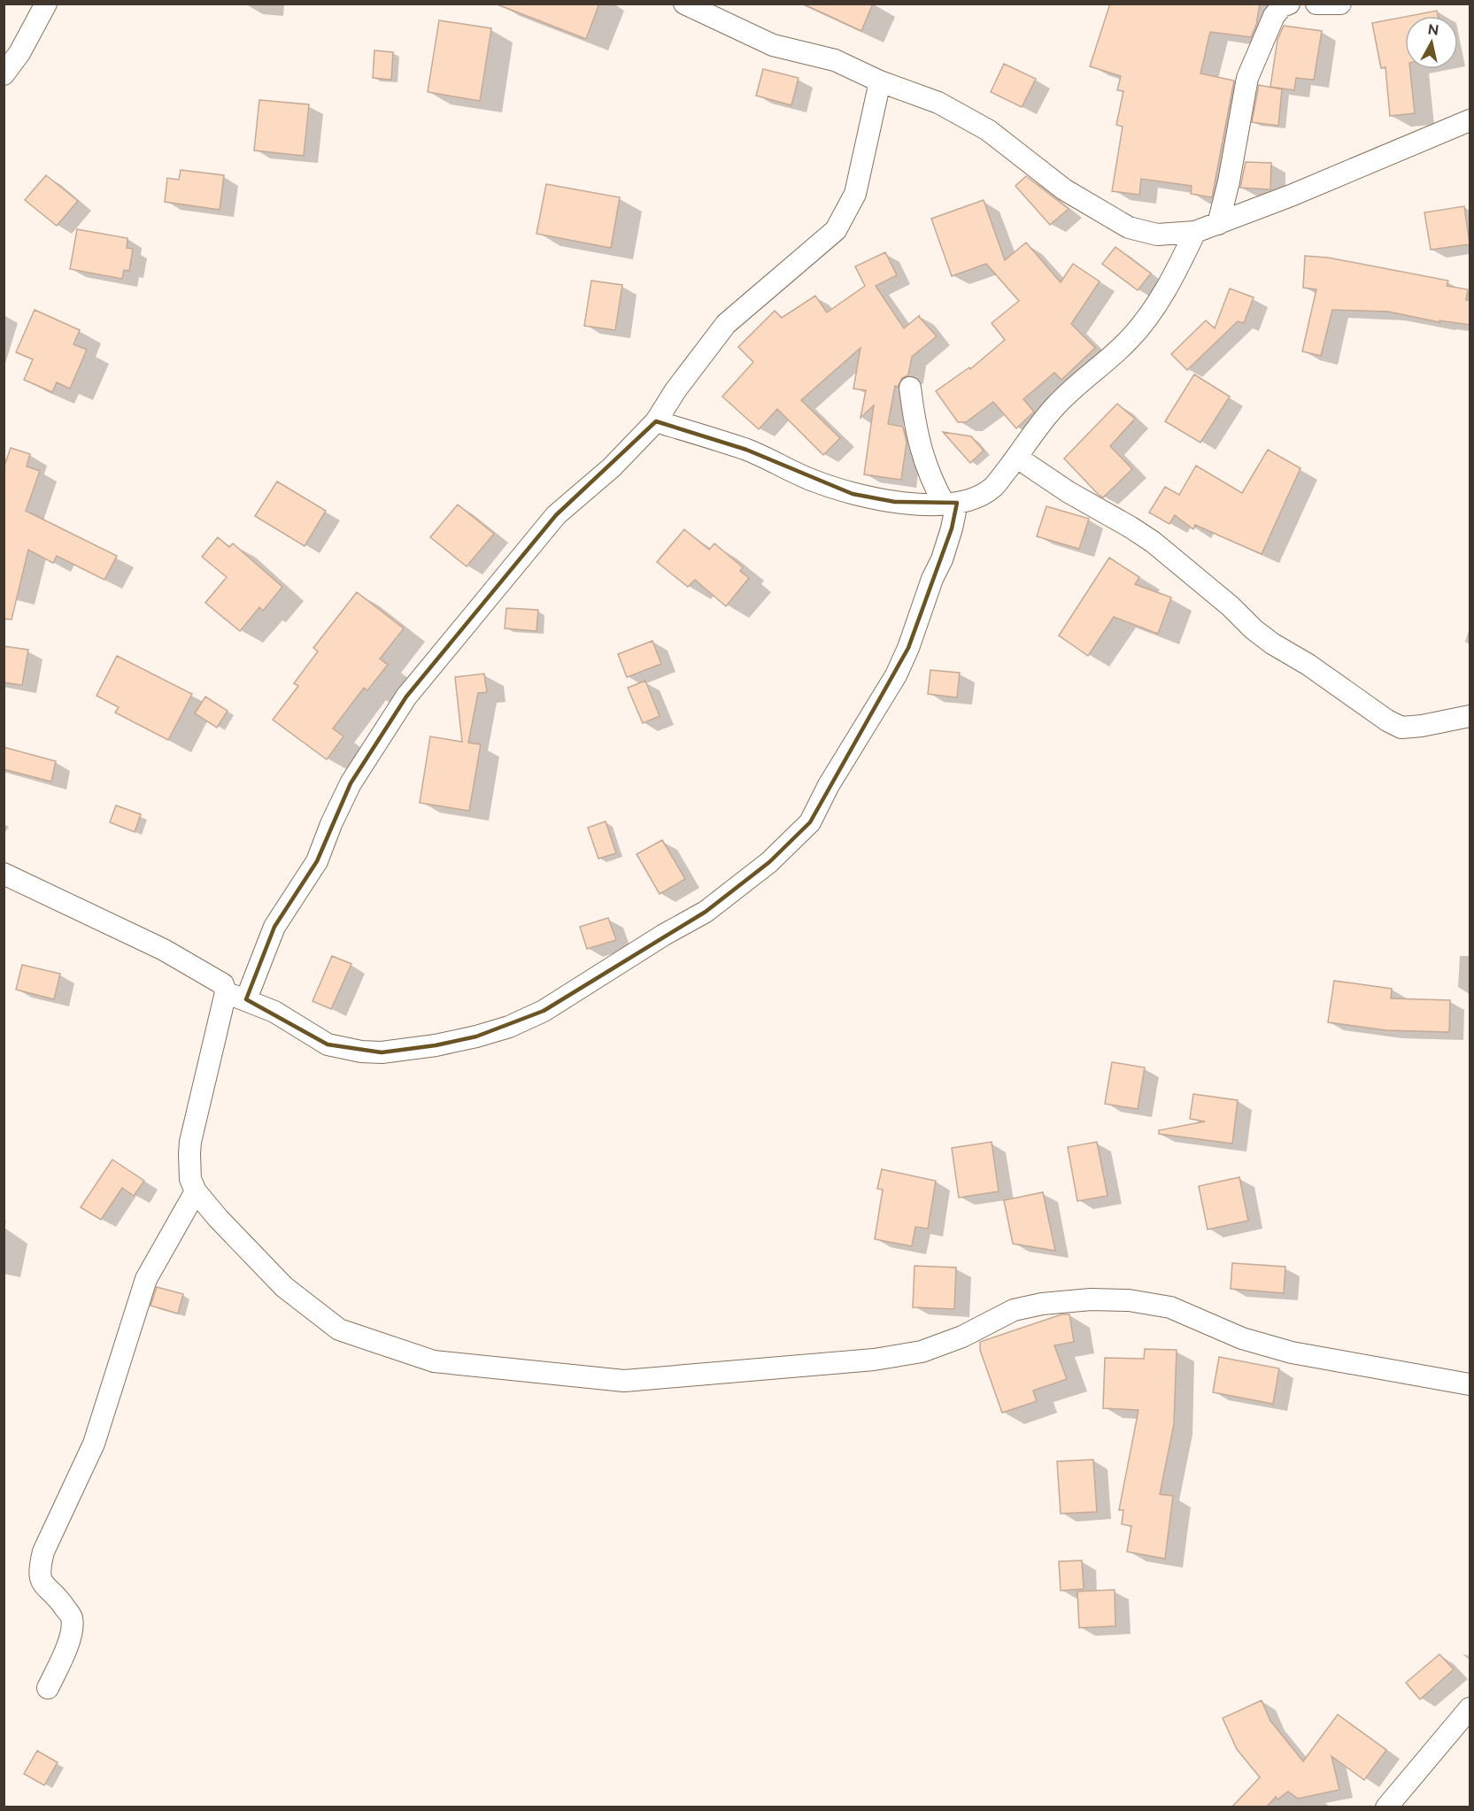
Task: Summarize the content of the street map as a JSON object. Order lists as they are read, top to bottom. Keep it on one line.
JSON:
{"north":"top"}
